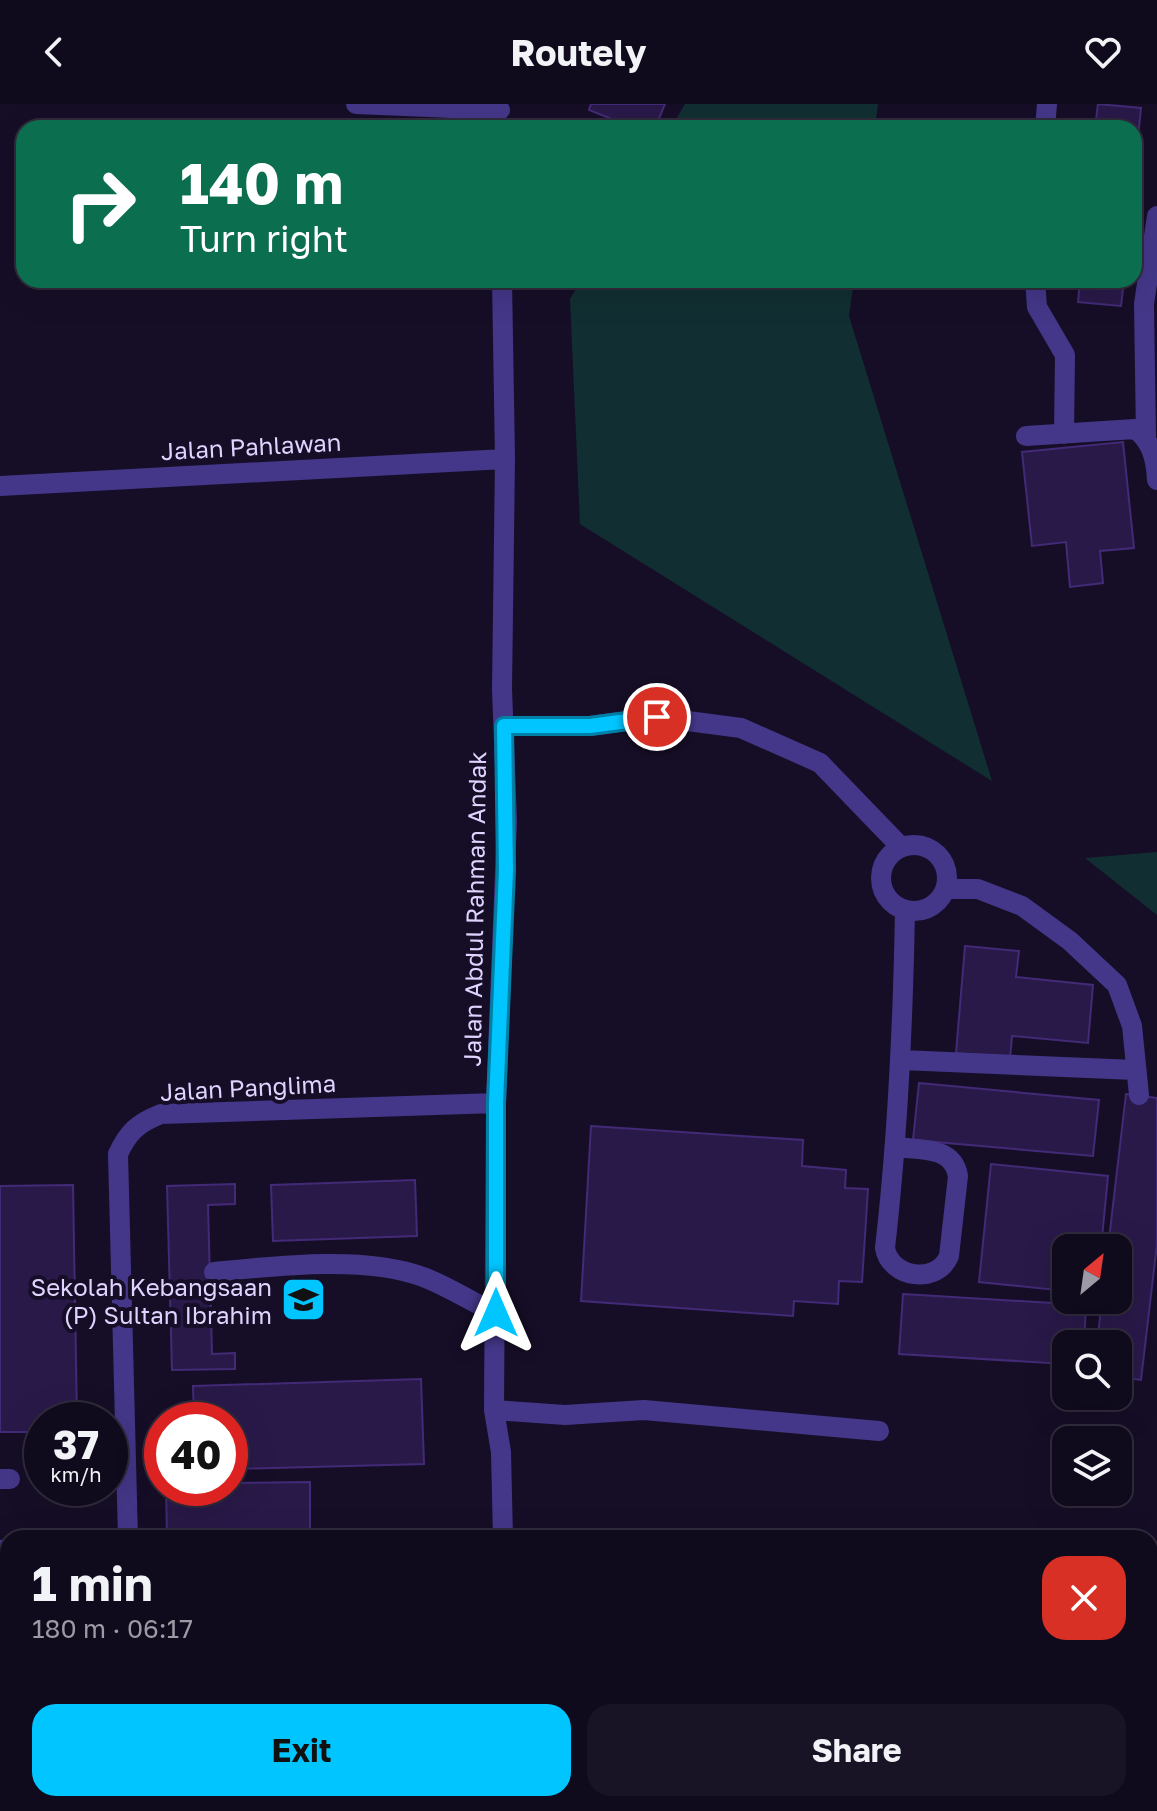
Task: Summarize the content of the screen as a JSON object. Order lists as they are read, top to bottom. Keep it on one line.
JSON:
{"streets":{"street":["Jalan Pahlawan","Jalan Abdul Rahman Andak","Jalan Panglima"]},"crossings":[["Jalan Pahlawan","Jalan Abdul Rahman Andak"],["Jalan Abdul Rahman Andak","Jalan Panglima"]],"places":{"school or university":["Sekolah Kebangsaan (P) Sultan Ibrahim"]},"north":"top right","page":{"header":"Routely","turn":["140 m","Turn right"],"speed":"37 km/h","limit":"40","heading":["1 min","180 m · 06:17"],"buttons":["Exit","Share"]}}
